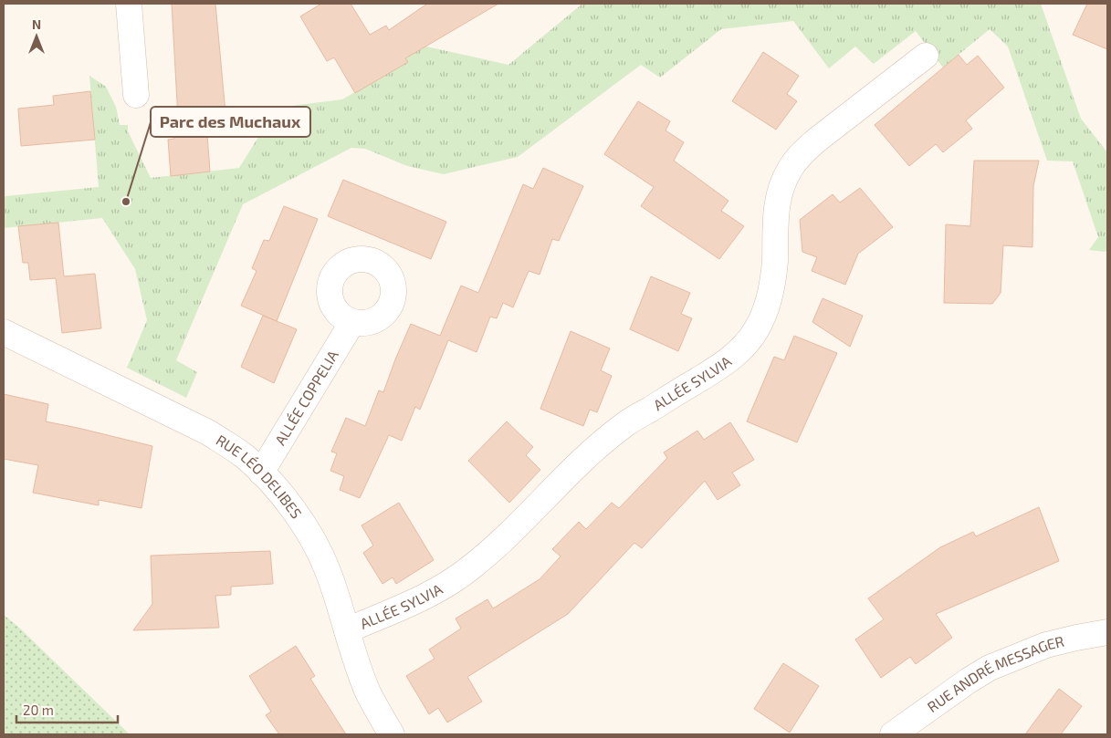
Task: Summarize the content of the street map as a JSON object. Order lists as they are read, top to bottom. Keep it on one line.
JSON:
{"streets":{"street":["ALLÉE SYLVIA","ALLÉE COPPELIA","RUE LÉO DELIBES","RUE ANDRÉ MESSAGER"]},"crossings":[["ALLÉE SYLVIA","RUE LÉO DELIBES"],["ALLÉE COPPELIA","RUE LÉO DELIBES"]],"places":["Parc des Muchaux"],"scale_bar":"20 m","north":"top"}
